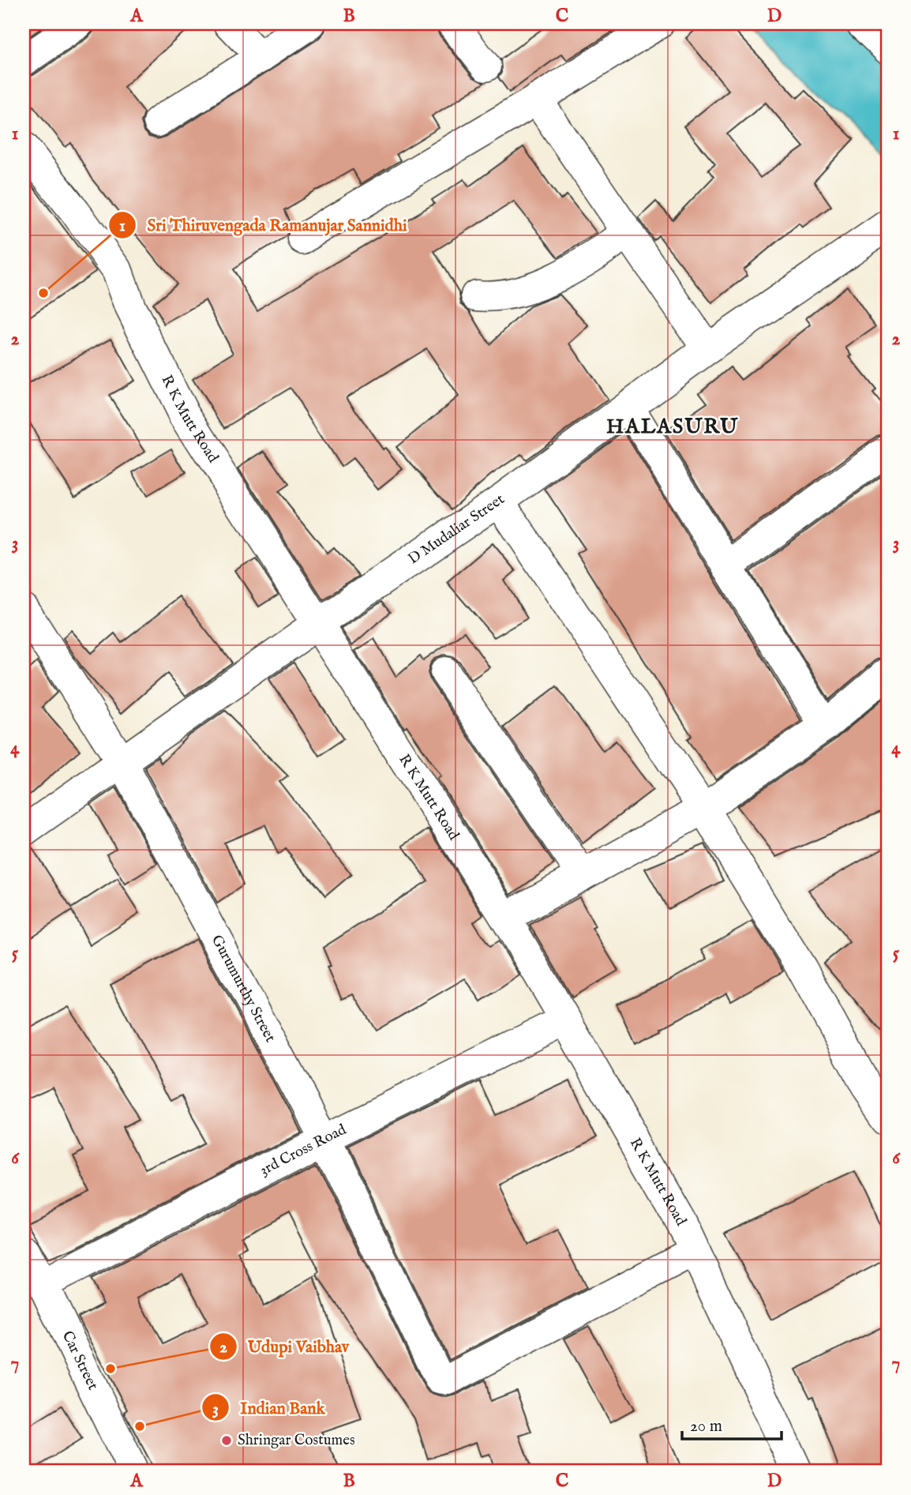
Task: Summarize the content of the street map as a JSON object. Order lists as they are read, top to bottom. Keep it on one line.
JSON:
{"streets":{"street":["R K Mutt Road","D Mudaliar Street","Gurumurthy Street","3rd Cross Road","Car Street"]},"crossings":[["R K Mutt Road","D Mudaliar Street"],["R K Mutt Road","Gurumurthy Street"],["R K Mutt Road","3rd Cross Road"],["D Mudaliar Street","Gurumurthy Street"],["Gurumurthy Street","3rd Cross Road"],["3rd Cross Road","Car Street"]],"districts":["HALASURU"],"places":["Sri Thiruvengada Ramanujar Sannidhi","Udupi Vaibhav","Indian Bank","Shringar Costumes"],"scale_bar":"20 m","grid":{"columns":["A","B","C","D"],"rows":["1","2","3","4","5","6","7"]}}
